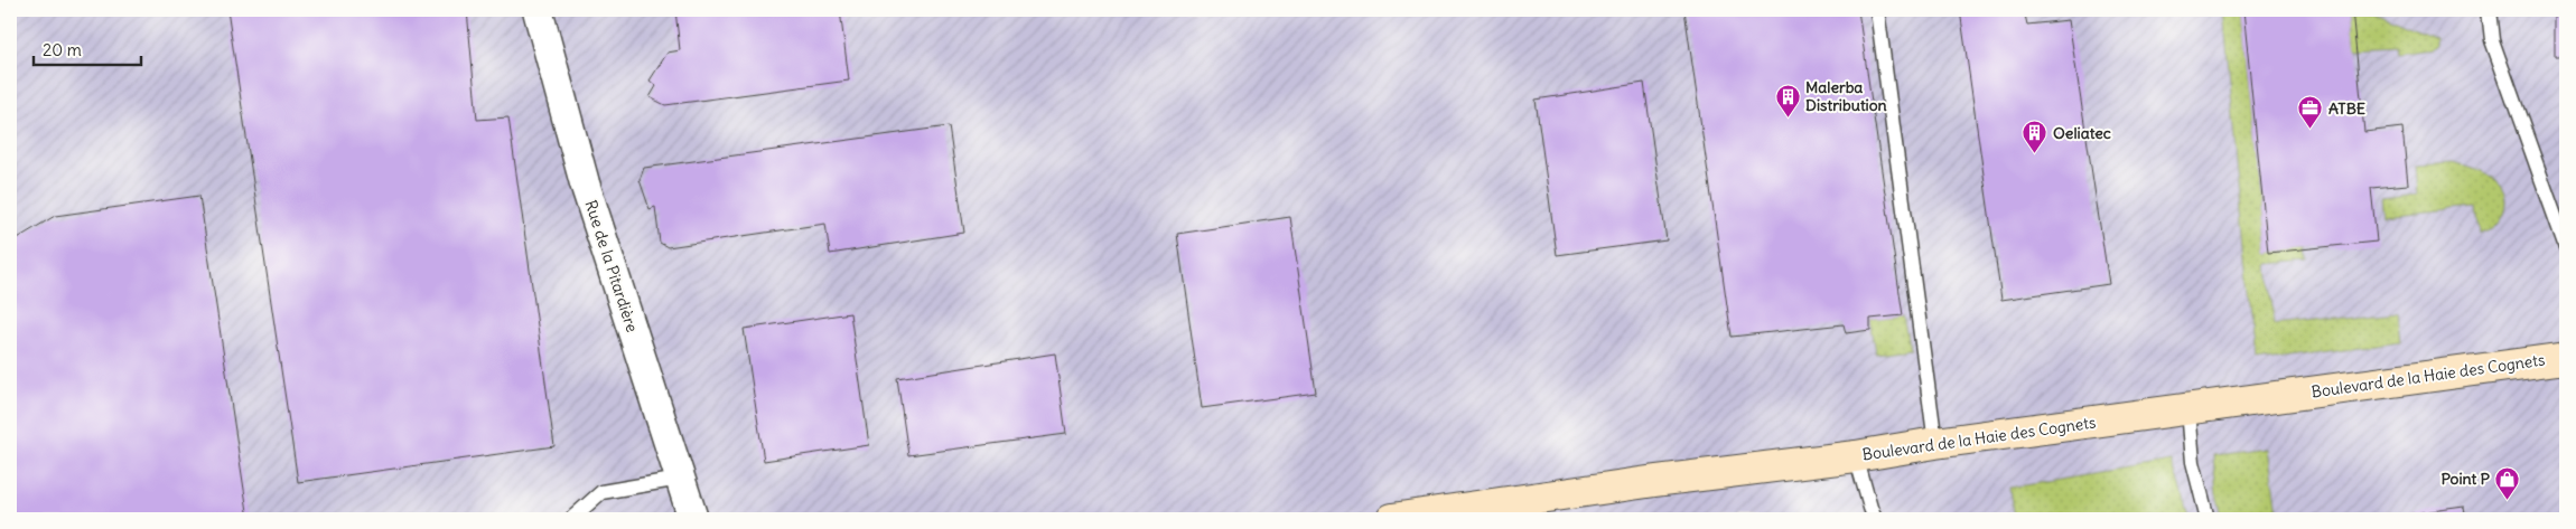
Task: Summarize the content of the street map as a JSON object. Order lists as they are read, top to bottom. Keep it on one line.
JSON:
{"streets":{"main road":["Boulevard de la Haie des Cognets"],"street":["Rue de la Pitardière"]},"places":{"building":["Malerba Distribution","Oeliatec"],"office":["ATBE"],"shop":["Point P"]},"scale_bar":"20 m"}
